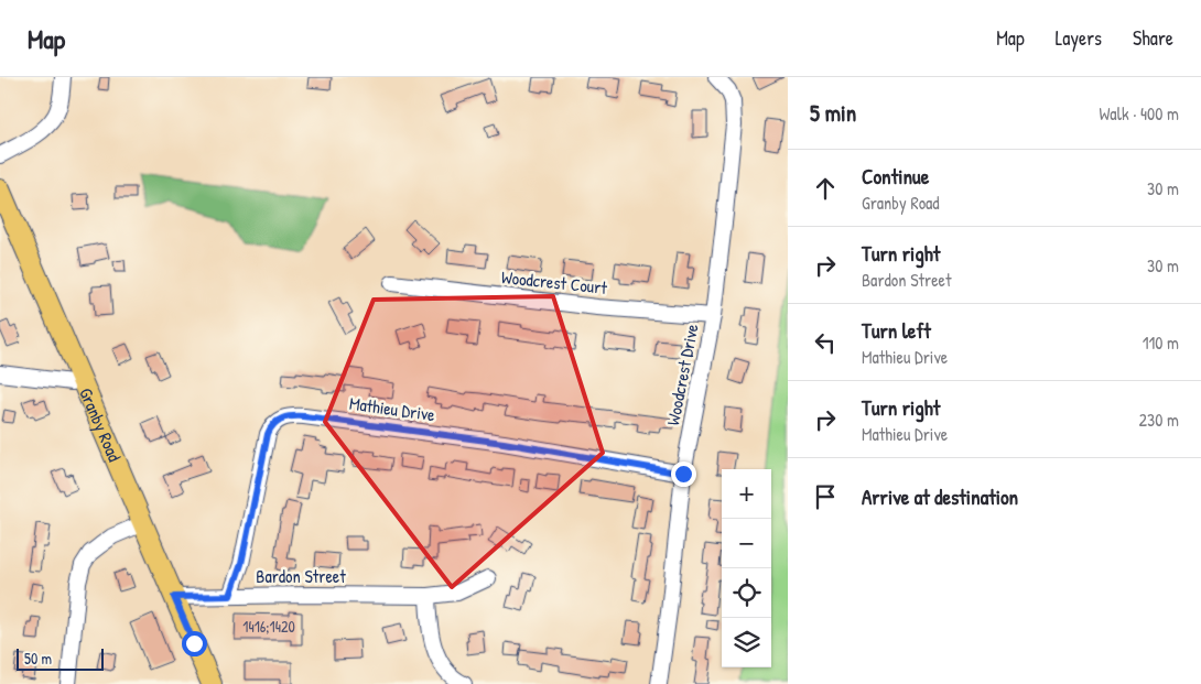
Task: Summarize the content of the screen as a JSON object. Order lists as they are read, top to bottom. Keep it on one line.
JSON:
{"streets":{"main road":["Granby Road"],"street":["Woodcrest Court","Woodcrest Drive","Mathieu Drive","Bardon Street"]},"crossings":[["Woodcrest Court","Woodcrest Drive"],["Woodcrest Drive","Mathieu Drive"],["Mathieu Drive","Bardon Street"],["Granby Road","Bardon Street"]],"house_numbers":["1416;1420"],"scale_bar":"50 m","page":{"header":"Map","nav":["Map","Layers","Share"],"heading":["5 min","Walk · 400 m"],"list":[["Continue","Granby Road","30 m"],["Turn right","Bardon Street","30 m"],["Turn left","Mathieu Drive","110 m"],["Turn right","Mathieu Drive","230 m"],"Arrive at destination"],"map_buttons":["+","−"],"scale":"50 m"}}
